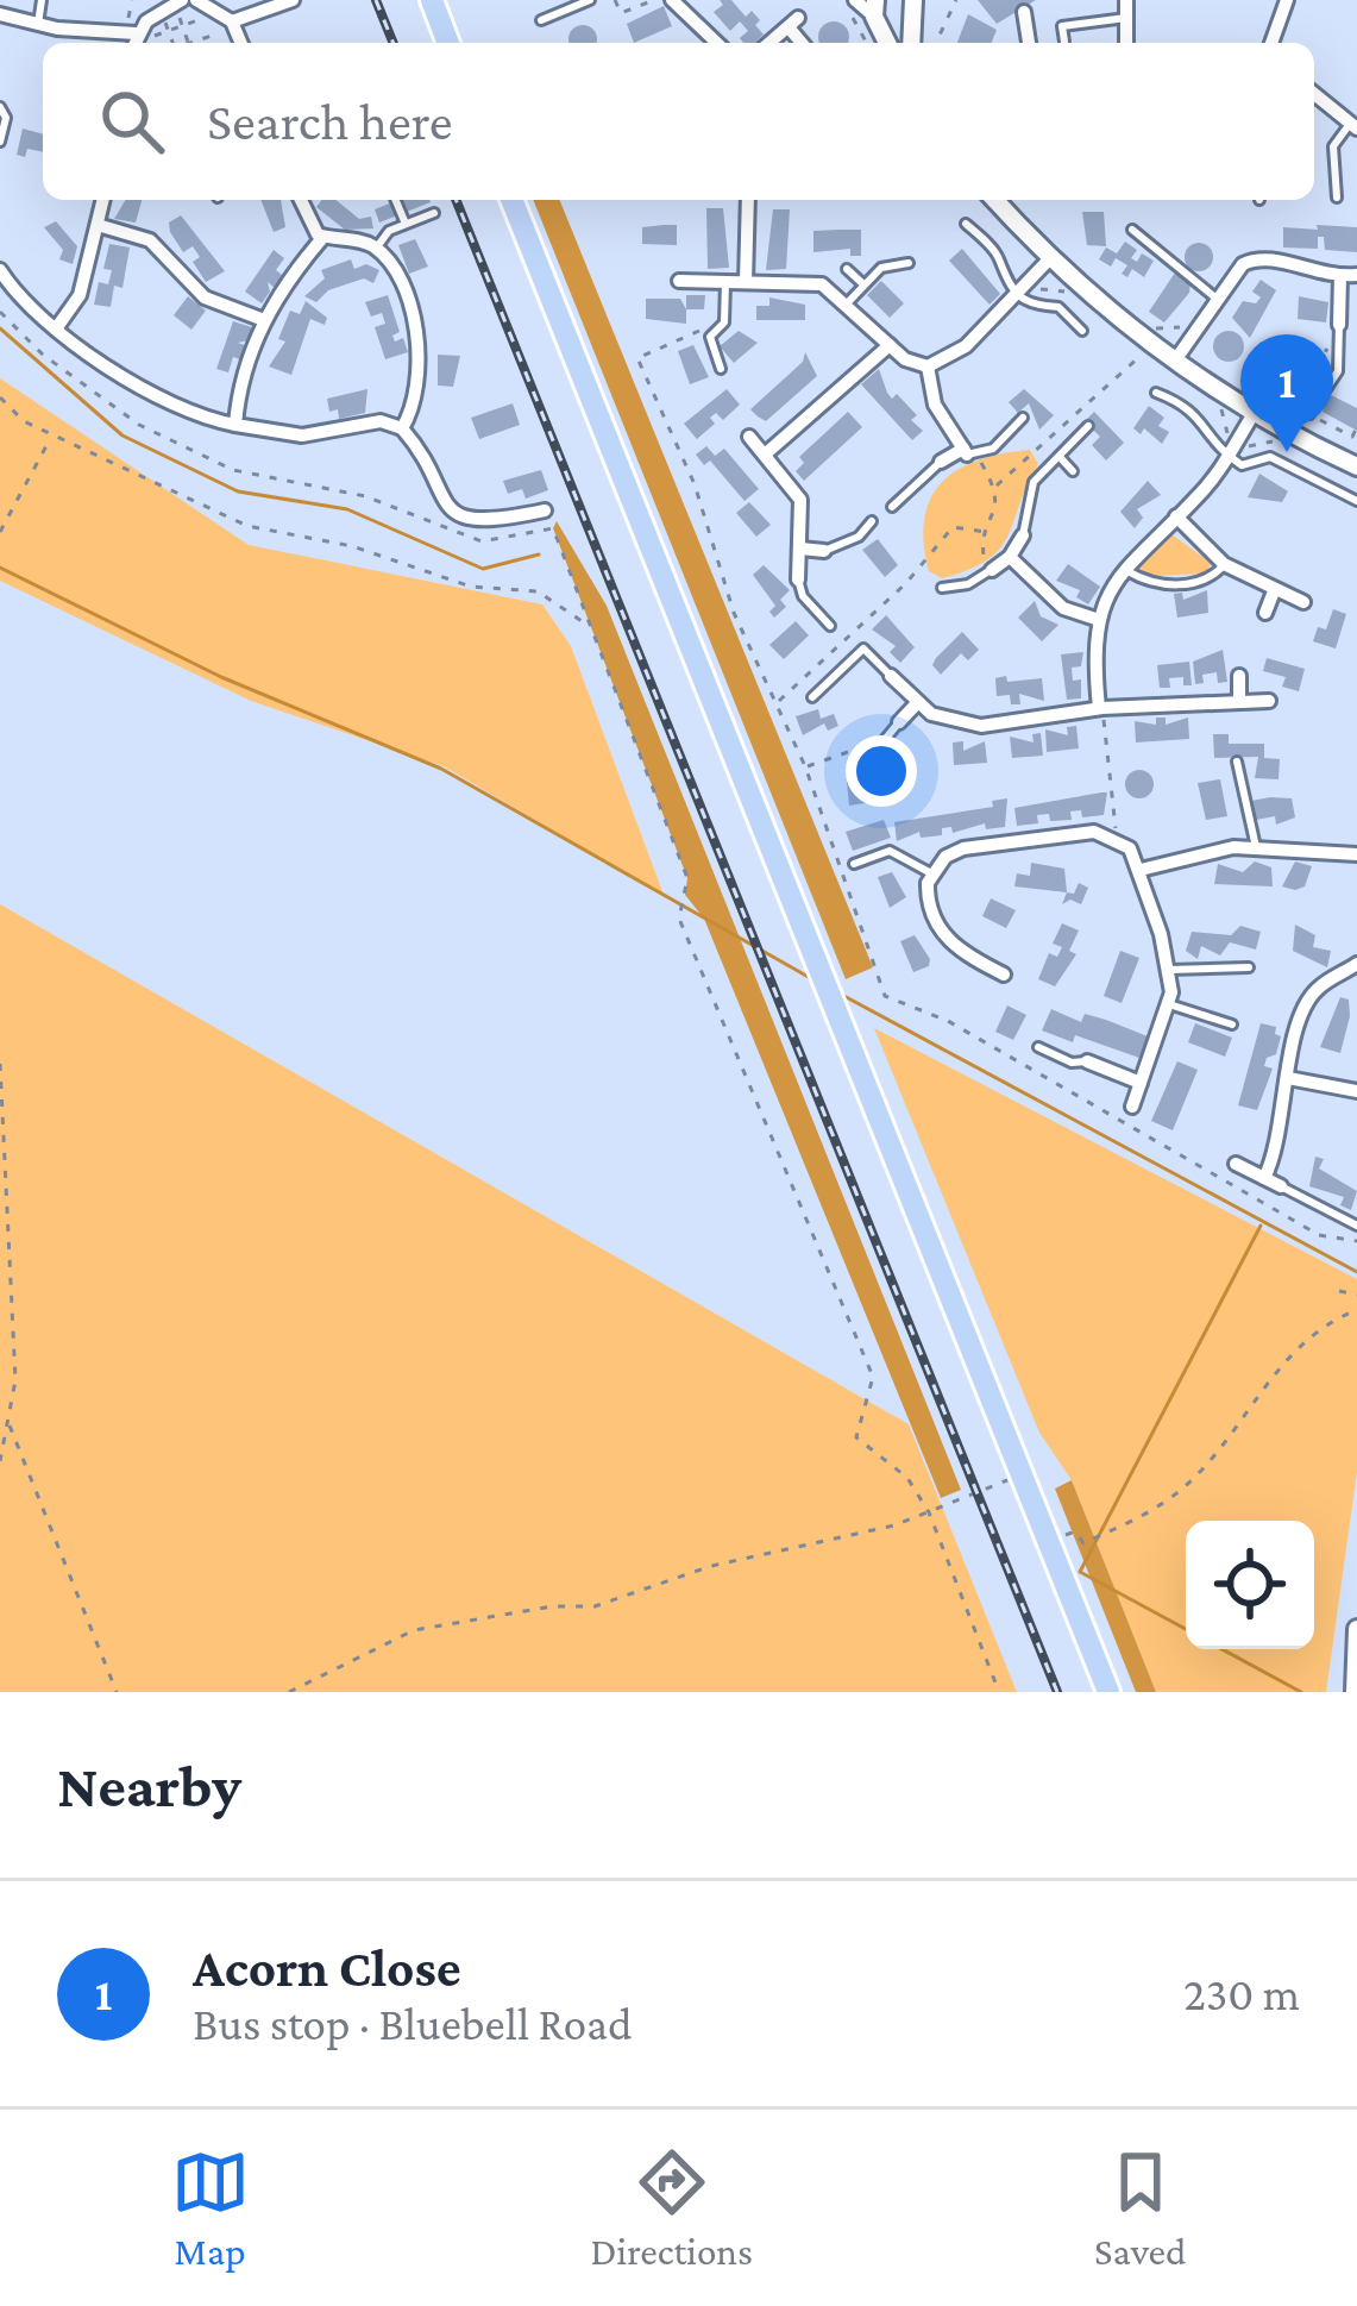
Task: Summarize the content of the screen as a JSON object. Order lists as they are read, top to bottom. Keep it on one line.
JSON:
{"page":{"search":"Search here","pins":"1","heading":"Nearby","list":[{"mark":"1","name":"Acorn Close","note":"Bus stop · Bluebell Road","value":"230 m"}],"nav":["Map","Directions","Saved"]}}
